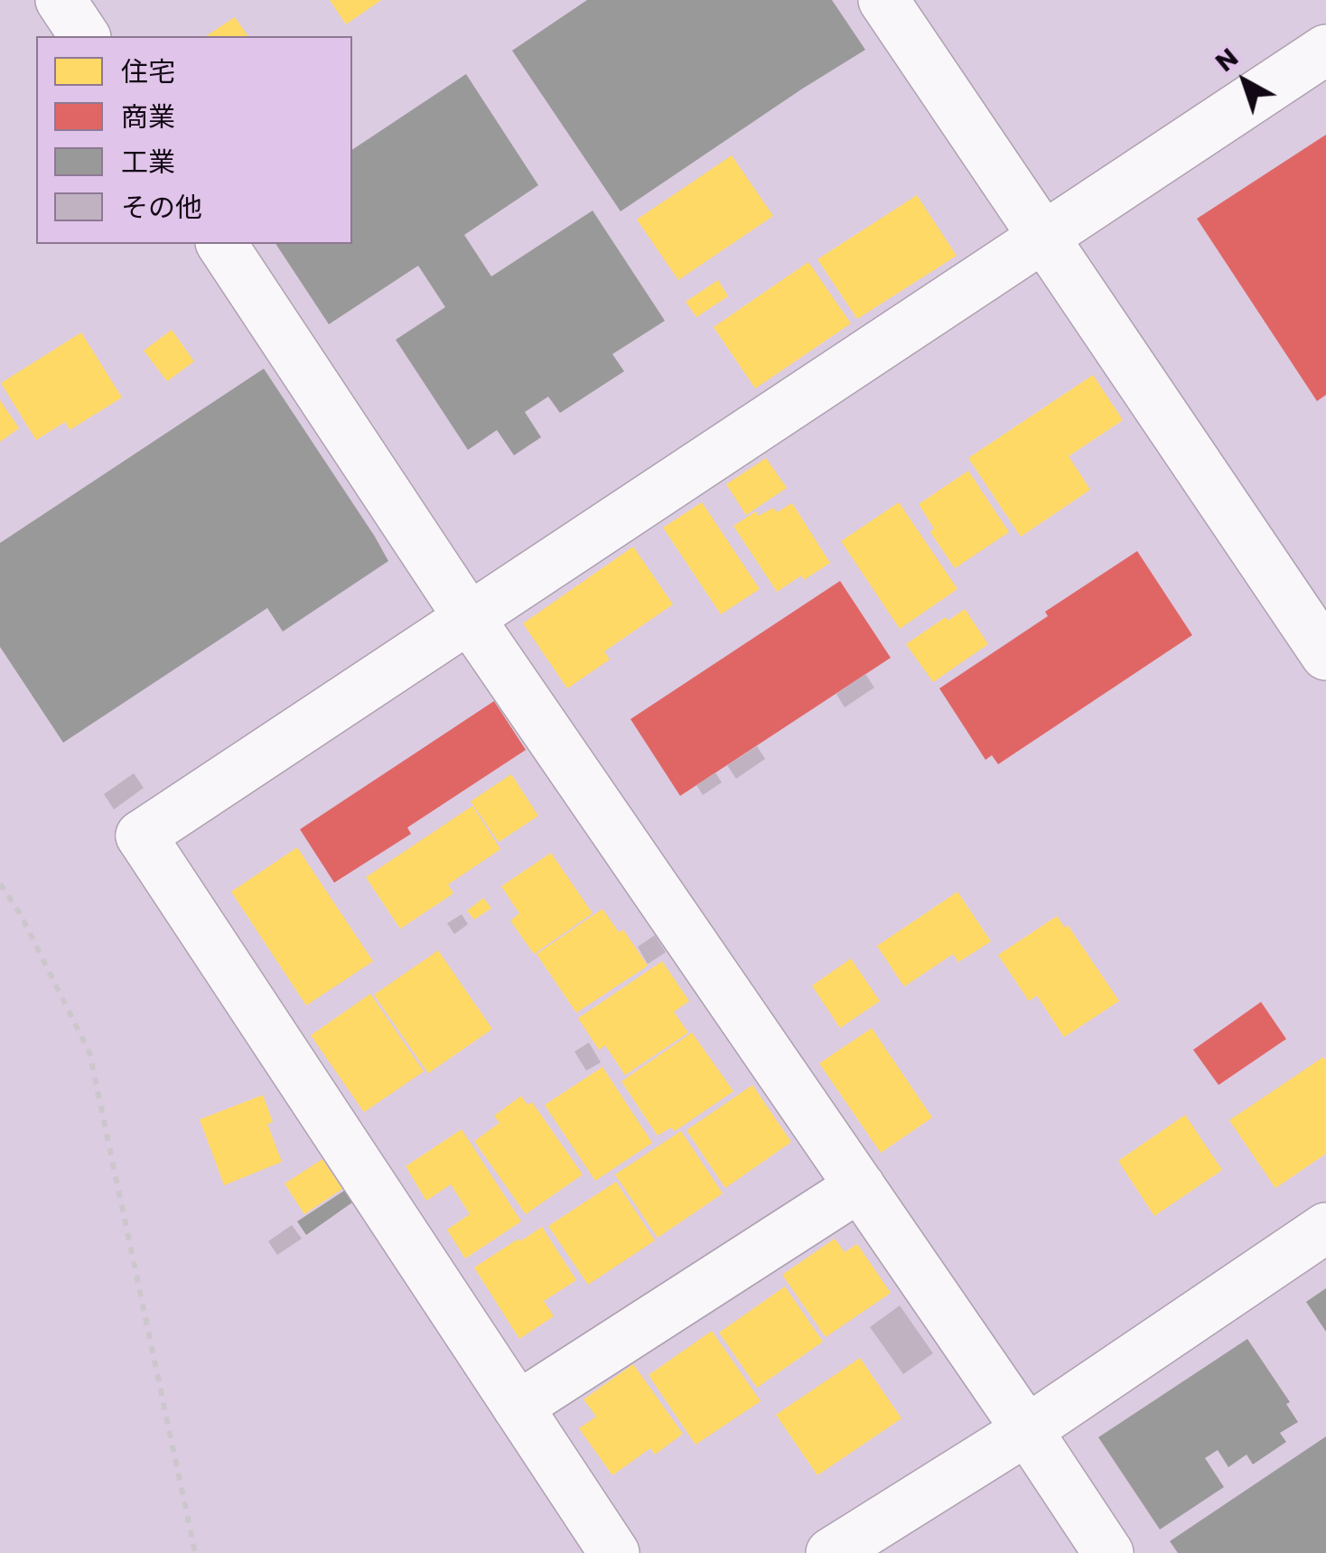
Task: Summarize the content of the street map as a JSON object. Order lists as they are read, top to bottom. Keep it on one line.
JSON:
{"legend":["住宅","商業","工業","その他"],"north":"top left"}
